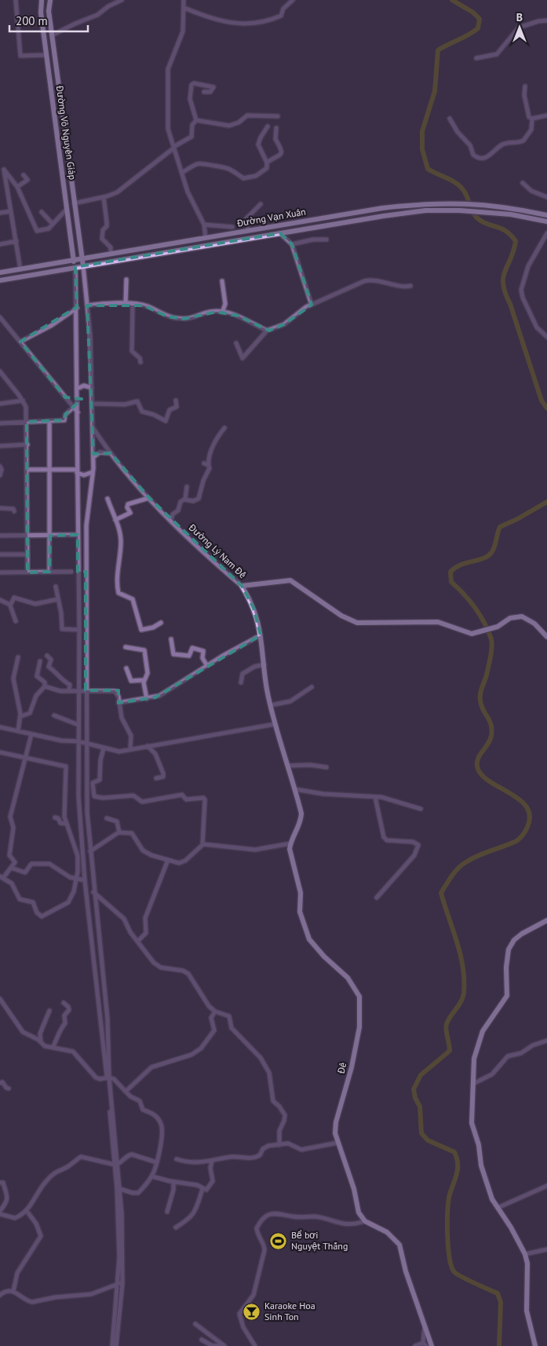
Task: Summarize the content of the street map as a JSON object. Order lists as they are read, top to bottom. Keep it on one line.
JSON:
{"streets":{"main road":["Đường Võ Nguyên Giáp","Đường Vạn Xuân","Đường Lý Nam Đế","Đê"]},"crossings":[["Đường Võ Nguyên Giáp","Đường Vạn Xuân"]],"places":{"sports":["Bể bơi Nguyệt Thắng"],"bar":["Karaoke Hoa Sinh Ton"]},"scale_bar":"200 m","north":"top"}
